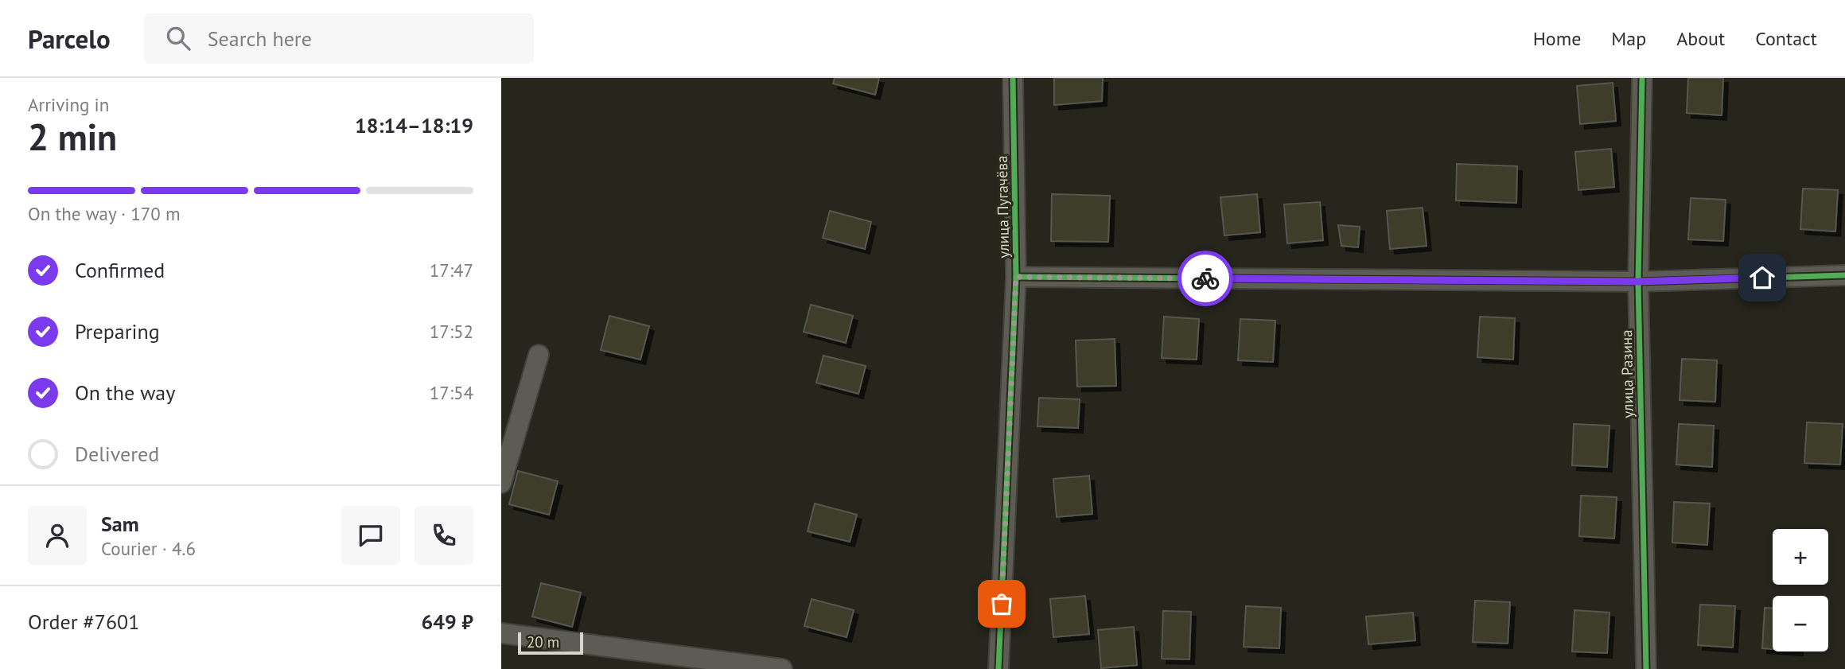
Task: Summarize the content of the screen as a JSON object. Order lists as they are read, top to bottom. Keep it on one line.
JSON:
{"streets":{"street":["улица Пугачёва","улица Разина"]},"scale_bar":"20 m","page":{"header":"Parcelo","search":"Search here","nav":["Home","Map","About","Contact"],"heading":["2 min","Arriving in","18:14–18:19"],"panel":["Sam","Courier · 4.6","Order #7601","649 ₽"],"bar":"On the way · 170 m","list":[["Confirmed","17:47"],["Preparing","17:52"],["On the way","17:54"],"Delivered"],"map_buttons":["+","−"],"scale":"20 m"}}
